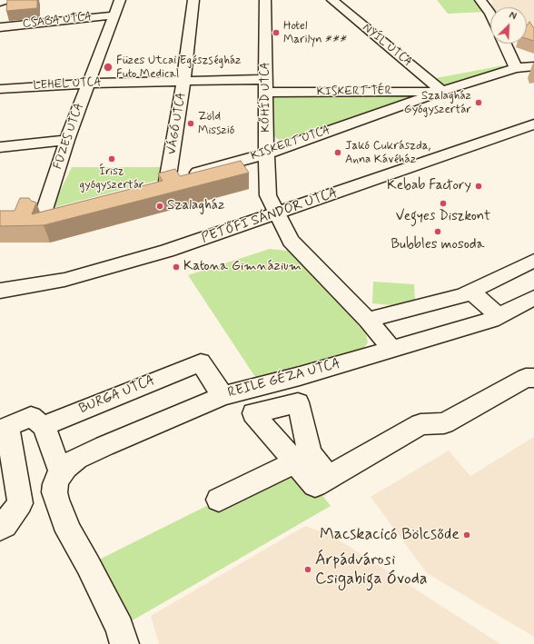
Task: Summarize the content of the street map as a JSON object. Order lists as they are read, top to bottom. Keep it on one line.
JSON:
{"streets":{"street":["CSABA UTCA","NYÍL UTCA","LEHEL UTCA","KISKERT TÉR","KŐHÍD UTCA","VÁGÓ UTCA","FÜZES UTCA","KISKERT UTCA","PETŐFI SÁNDOR UTCA","REILE GÉZA UTCA","BURGA UTCA"]},"crossings":[["CSABA UTCA","FÜZES UTCA"],["NYÍL UTCA","KISKERT TÉR"],["NYÍL UTCA","KISKERT UTCA"],["LEHEL UTCA","KŐHÍD UTCA"],["LEHEL UTCA","VÁGÓ UTCA"],["LEHEL UTCA","FÜZES UTCA"],["KISKERT TÉR","KŐHÍD UTCA"],["KISKERT TÉR","KISKERT UTCA"],["KŐHÍD UTCA","KISKERT UTCA"],["KŐHÍD UTCA","PETŐFI SÁNDOR UTCA"],["KŐHÍD UTCA","REILE GÉZA UTCA"],["VÁGÓ UTCA","KISKERT UTCA"],["REILE GÉZA UTCA","BURGA UTCA"]],"places":["Hotel Marilyn ***","Füzes Utcai Egészségház Futo Medical","Szalagház Gyógyszertár","Zöld Misszió","Jakó Cukrászda, Anna Kávéház","Írisz gyógyszertár","Kebab Factory","Vegyes Diszkont","Szalagház","Bubbles mosoda","Katona Gimnázium","Macskacicó Bölcsőde","Árpádvárosi Csigabiga Óvoda"],"north":"top right"}
